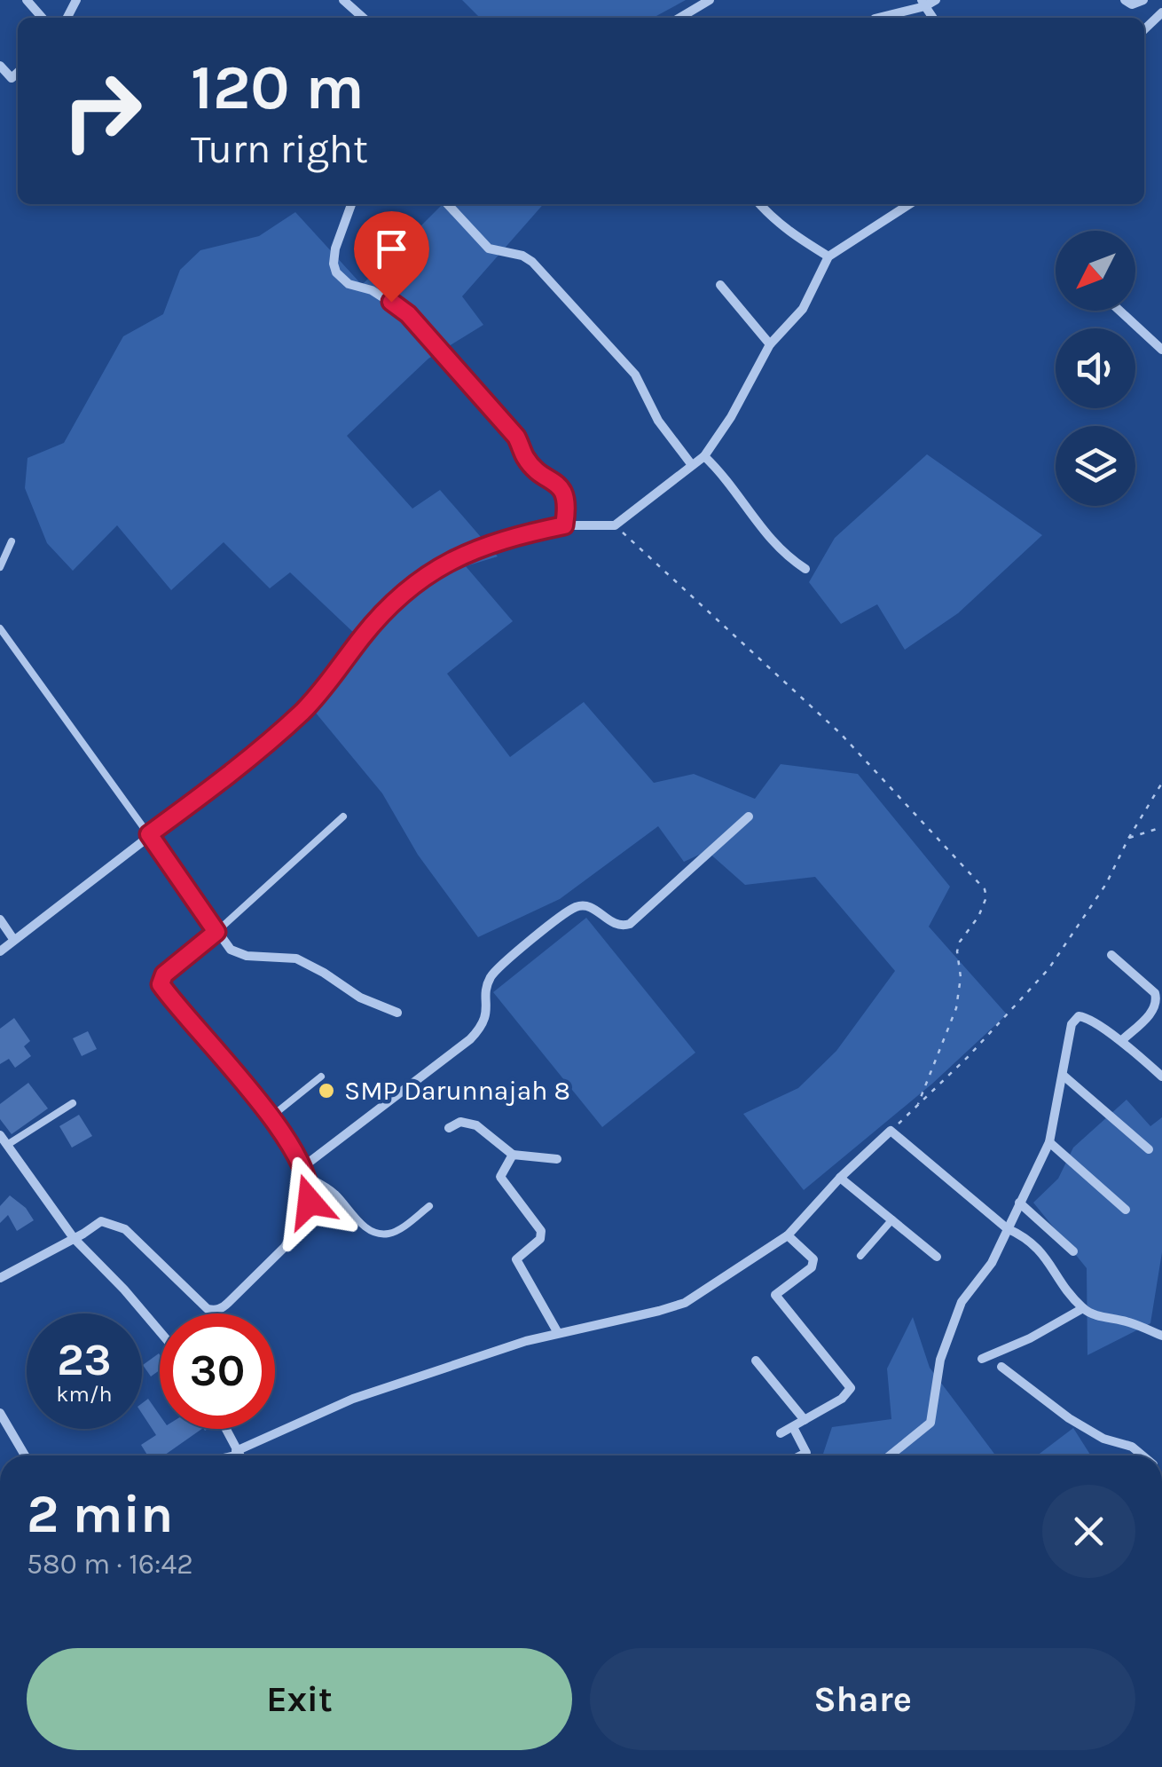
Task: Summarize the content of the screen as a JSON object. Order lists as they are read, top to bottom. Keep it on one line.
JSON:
{"places":["SMP Darunnajah 8"],"north":"bottom left","page":{"turn":["120 m","Turn right"],"speed":"23 km/h","limit":"30","heading":["2 min","580 m · 16:42"],"buttons":["Exit","Share"]}}
